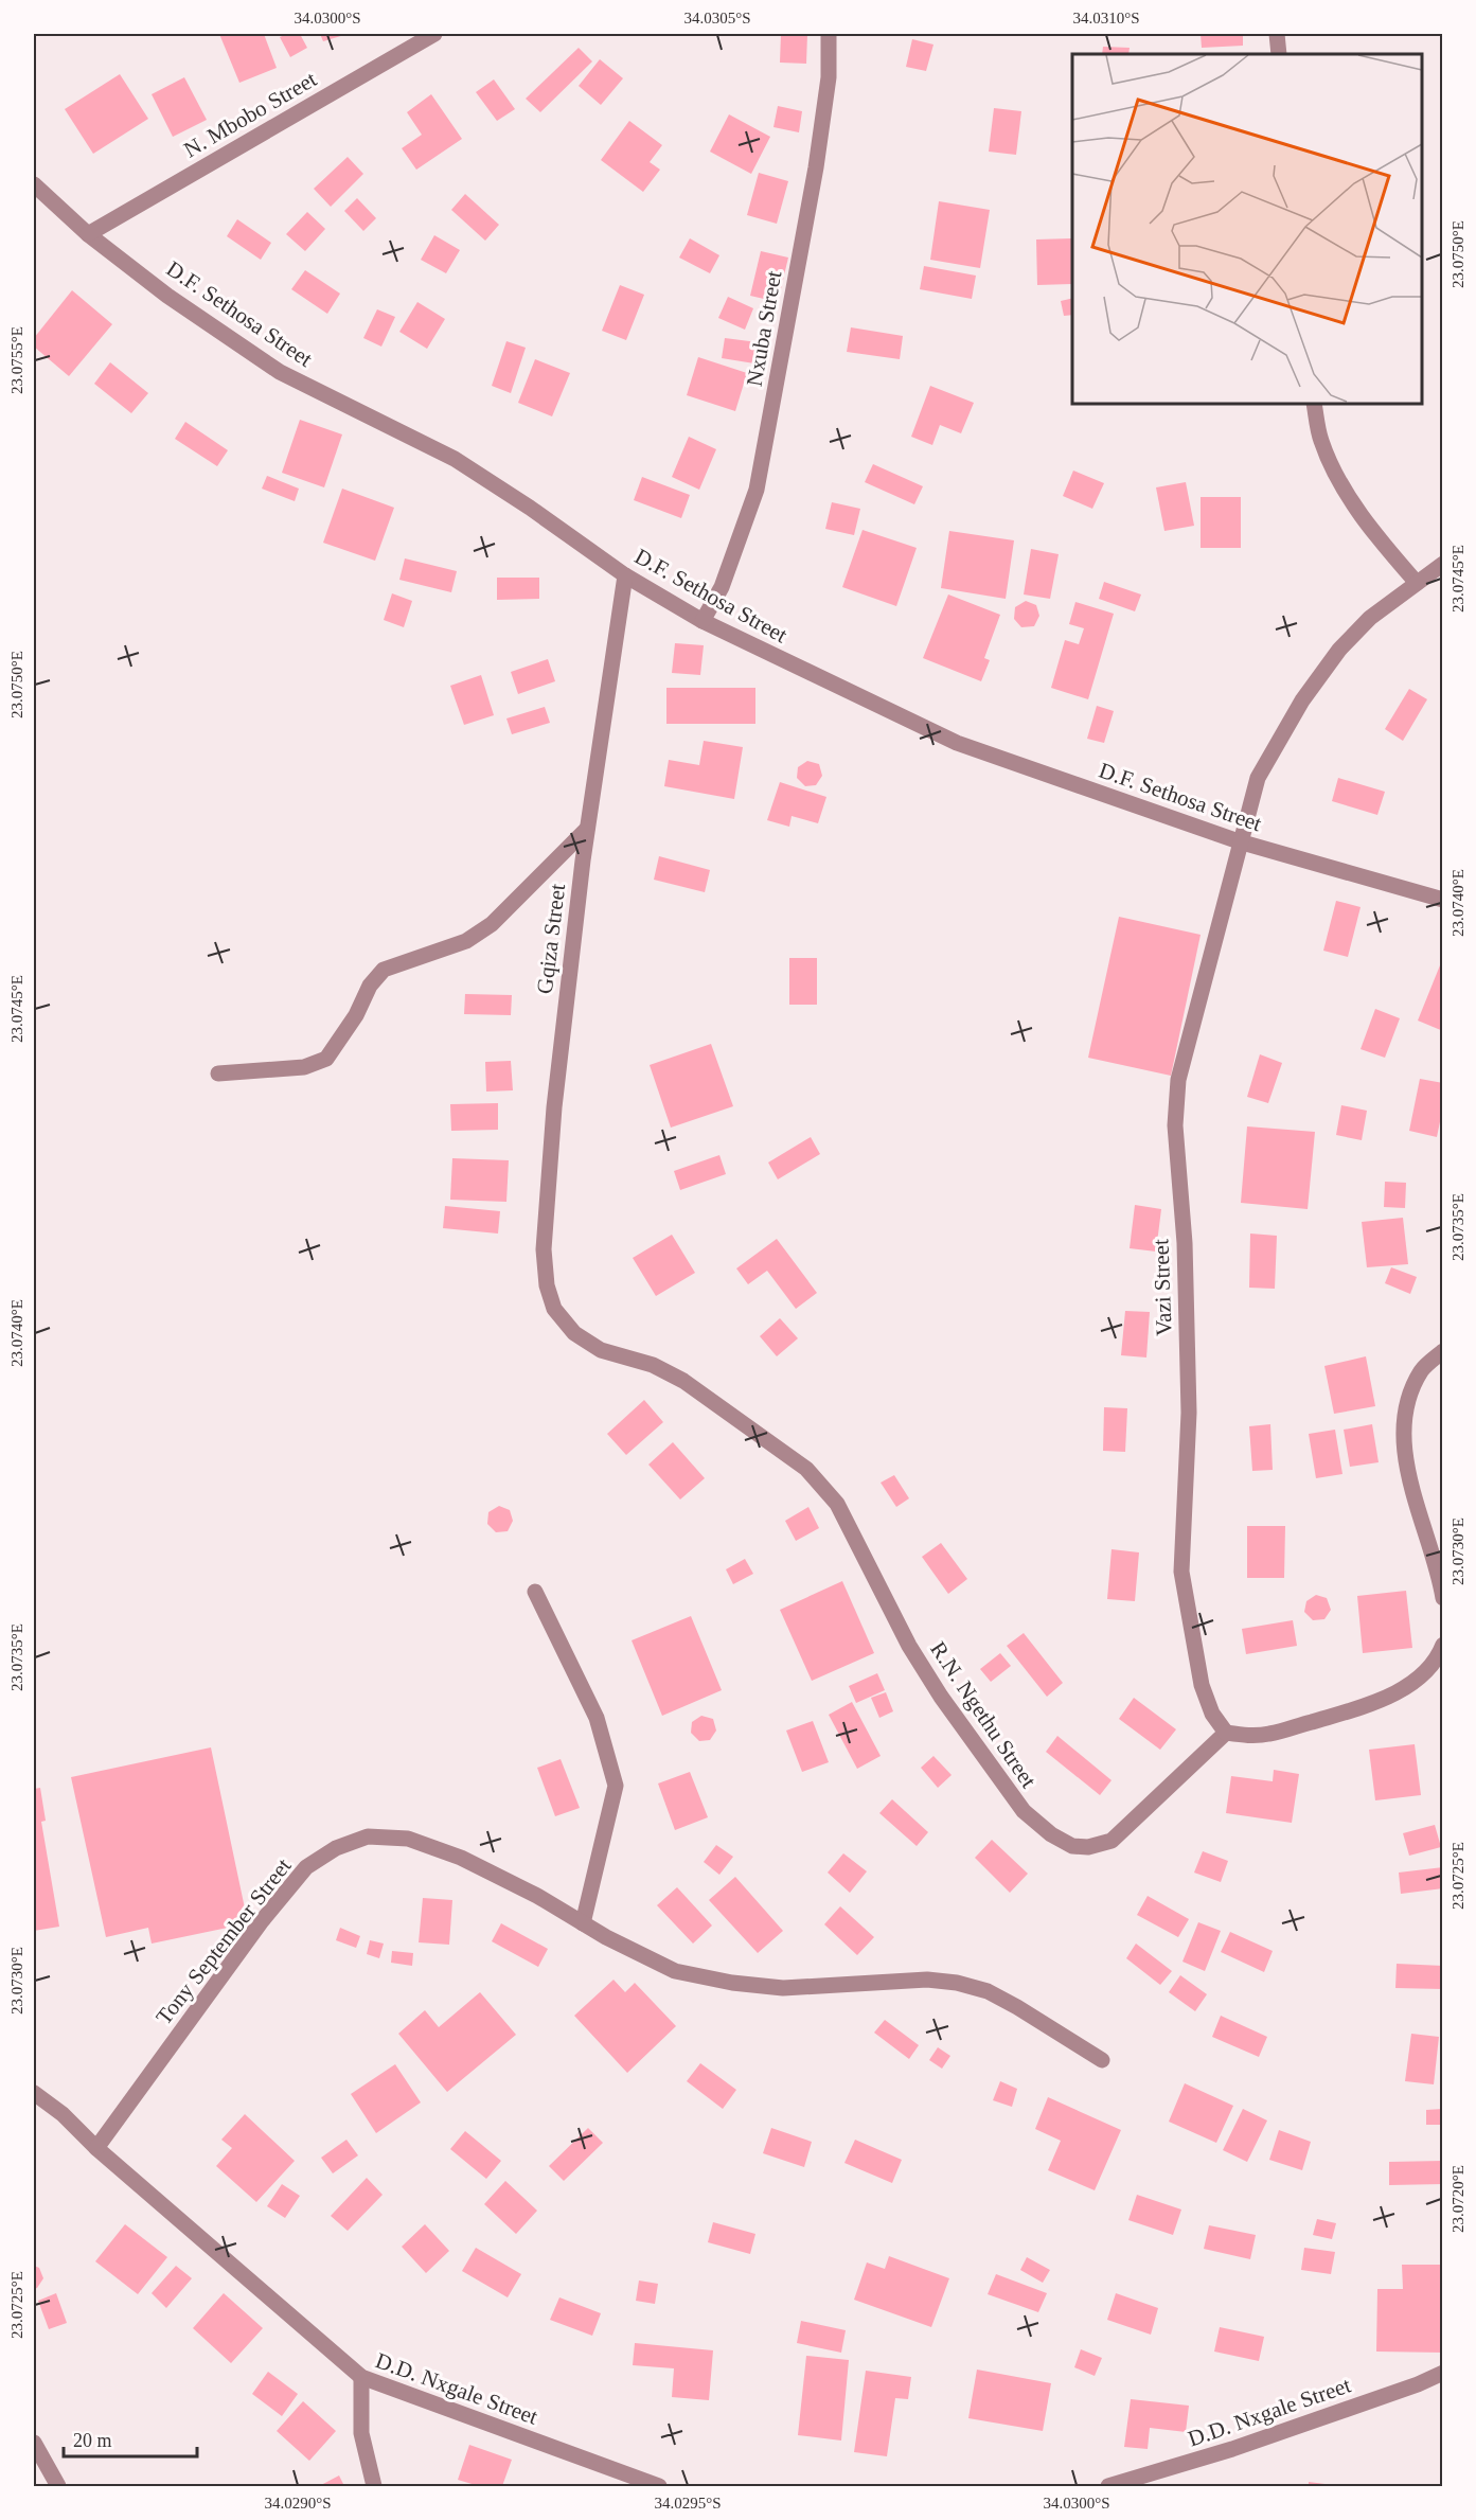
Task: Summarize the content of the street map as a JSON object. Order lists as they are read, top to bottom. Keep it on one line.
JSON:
{"streets":{"street":["N. Mbobo Street","D.F. Sethosa Street","Nxuba Street","Gqiza Street","Vazi Street","R.N. Ngethu Street","Tony September Street","D.D. Nxgale Street"]},"crossings":[["N. Mbobo Street","D.F. Sethosa Street"],["D.F. Sethosa Street","Nxuba Street"],["D.F. Sethosa Street","Gqiza Street"],["D.F. Sethosa Street","Vazi Street"],["Gqiza Street","R.N. Ngethu Street"],["Vazi Street","R.N. Ngethu Street"],["Tony September Street","D.D. Nxgale Street"]],"scale_bar":"20 m","coordinates":["34.0300°S","34.0305°S","34.0310°S","23.0750°E","23.0755°E","23.0745°E","23.0740°E","23.0735°E","23.0730°E","23.0725°E","23.0720°E","34.0290°S","34.0295°S"]}
